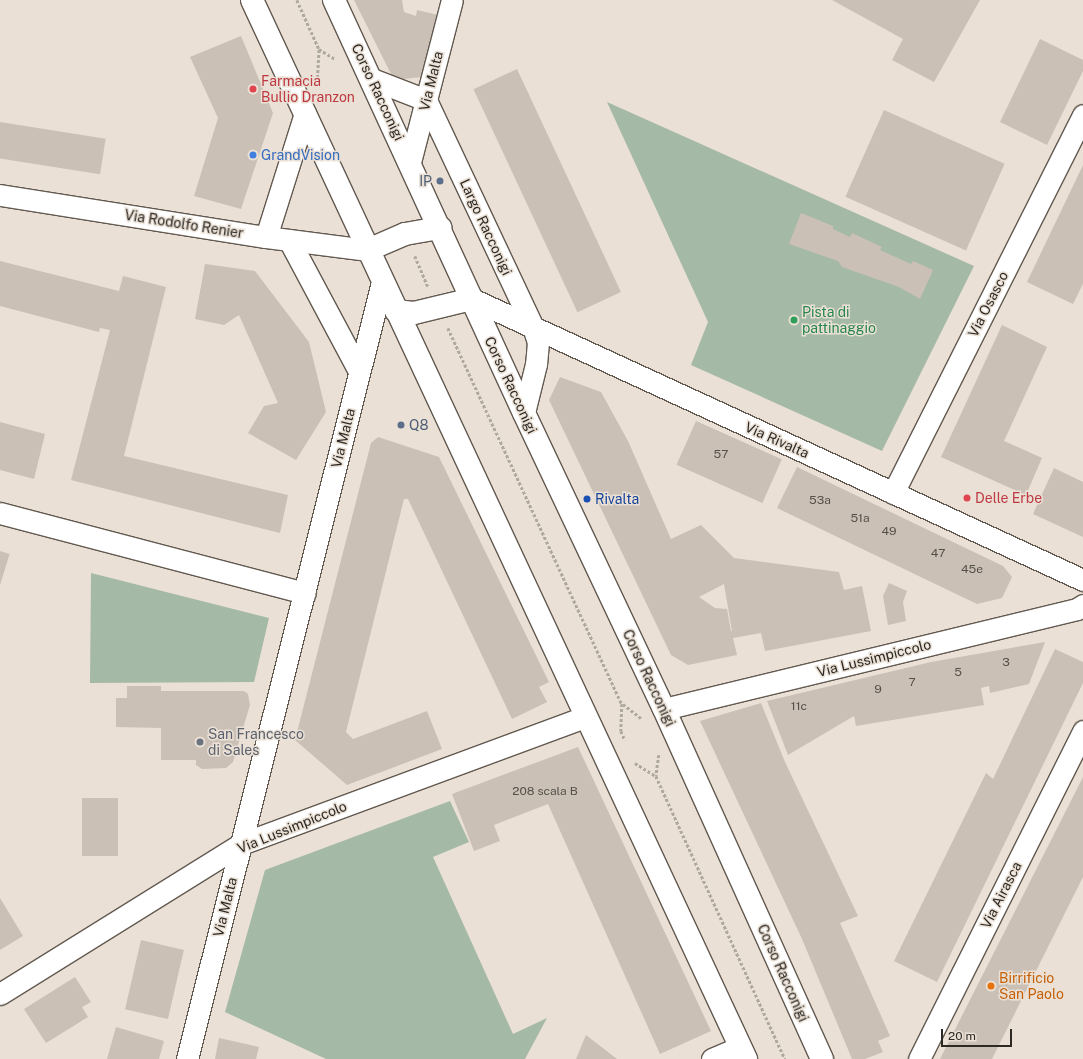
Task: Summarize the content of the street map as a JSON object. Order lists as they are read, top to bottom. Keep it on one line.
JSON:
{"streets":{"street":["Via Malta","Corso Racconigi","Via Rodolfo Renier","Largo Racconigi","Via Osasco","Via Rivalta","Via Lussimpiccolo","Via Airasca"]},"crossings":[["Via Malta","Corso Racconigi"],["Via Malta","Largo Racconigi"],["Via Malta","Via Lussimpiccolo"],["Corso Racconigi","Largo Racconigi"],["Corso Racconigi","Via Rivalta"],["Corso Racconigi","Via Lussimpiccolo"],["Largo Racconigi","Via Rivalta"],["Via Osasco","Via Rivalta"]],"places":["Farmacia Bullio Dranzon","GrandVision","IP","Pista di pattinaggio","Q8","Delle Erbe","Rivalta","San Francesco di Sales","Birrificio San Paolo"],"house_numbers":["57","53a","51a","49","47","45e","3","5","7","9","11c","208 scala B"],"scale_bar":"20 m"}
